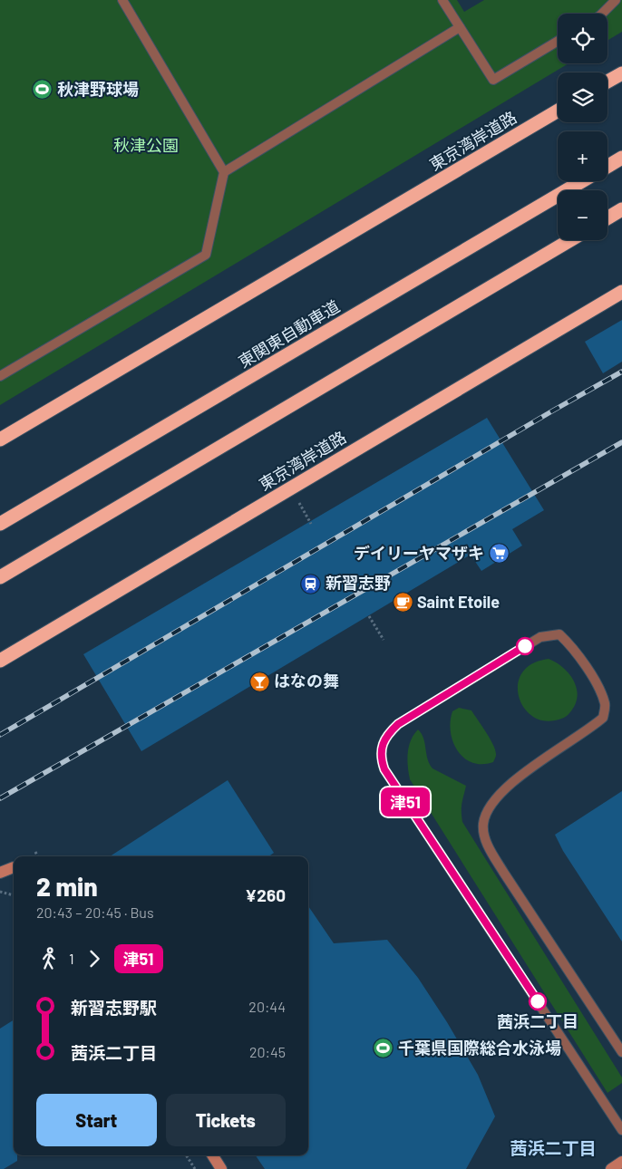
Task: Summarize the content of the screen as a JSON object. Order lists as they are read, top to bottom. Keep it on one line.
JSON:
{"streets":{"highway":["東京湾岸道路","東関東自動車道"]},"districts":["茜浜二丁目"],"parks":["秋津公園"],"places":{"sports":["秋津野球場","千葉県国際総合水泳場"],"supermarket":["デイリーヤマザキ"],"station":["新習志野"],"cafe":["Saint Etoile"],"bar":["はなの舞"],"other":["茜浜二丁目"]},"lines":["bus line 津51"],"page":{"on_map":"津51","map_buttons":["+","−"],"heading":["2 min","20:43 – 20:45 · Bus","¥260"],"legs":["1","津51"],"list":[{"name":"新習志野駅","value":"20:44"},{"name":"茜浜二丁目","value":"20:45"}],"buttons":["Start","Tickets"]}}
